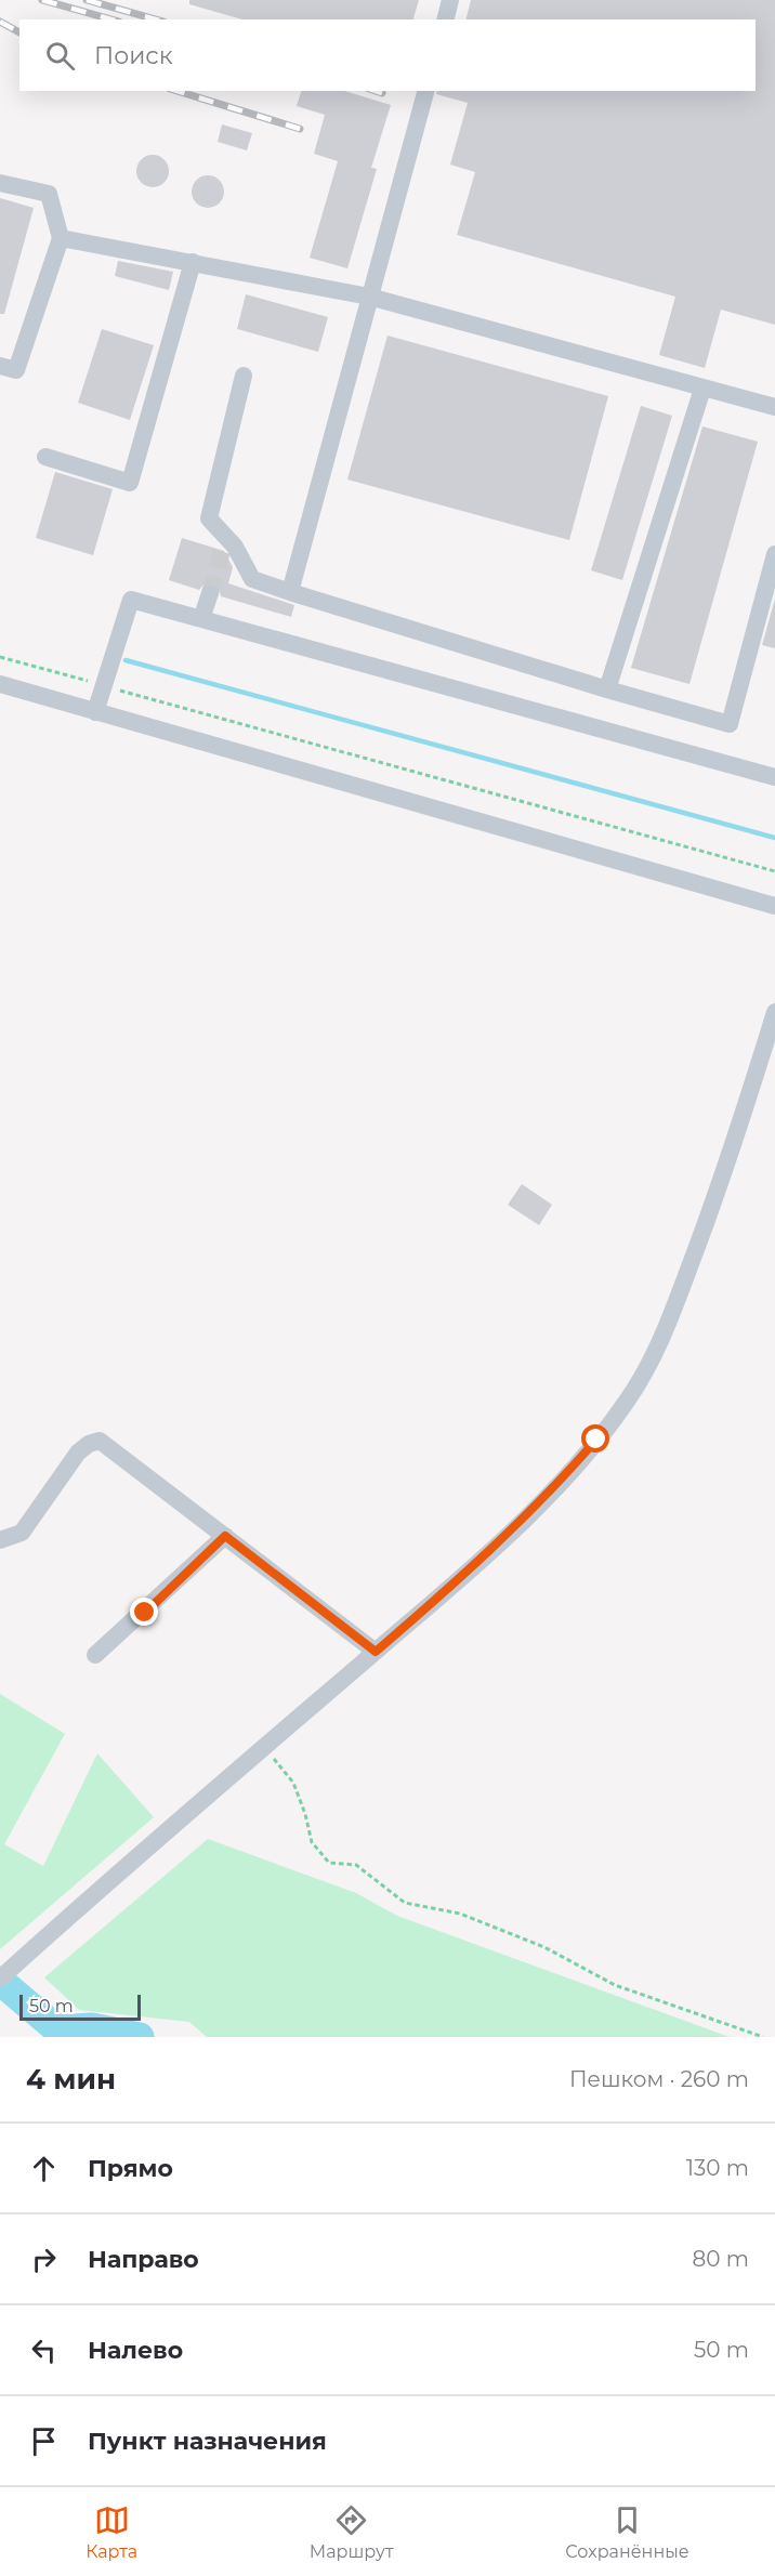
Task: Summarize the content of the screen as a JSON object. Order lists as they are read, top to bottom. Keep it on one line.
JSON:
{"scale_bar":"50 m","page":{"search":"Поиск","scale":"50 m","heading":["4 мин","Пешком · 260 m"],"list":[["Прямо","130 m"],["Направо","80 m"],["Налево","50 m"],"Пункт назначения"],"nav":["Карта","Маршрут","Сохранённые"]}}
